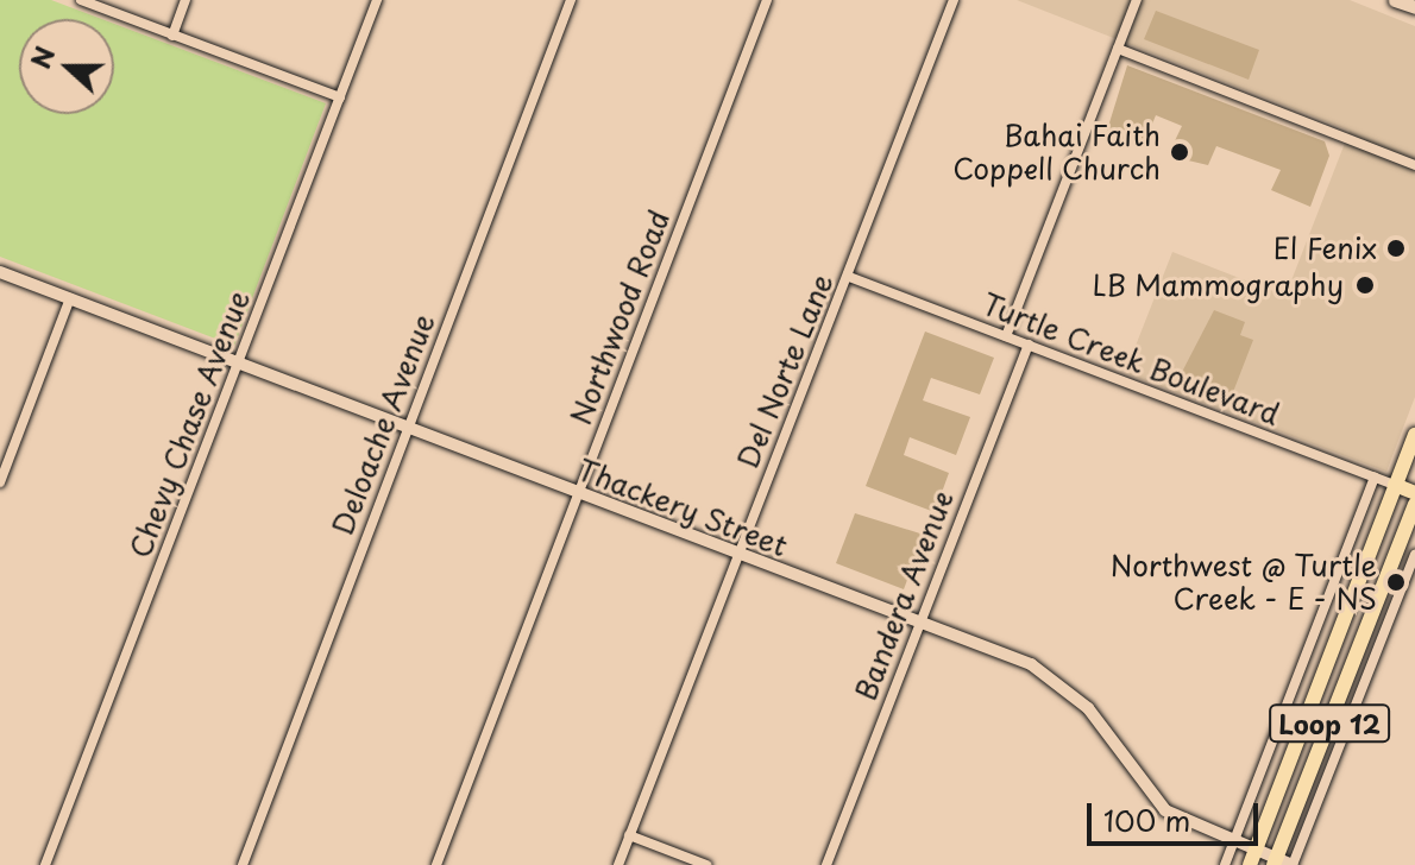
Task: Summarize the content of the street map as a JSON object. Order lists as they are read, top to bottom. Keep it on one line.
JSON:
{"streets":{"main road":["Loop 12"],"street":["Northwood Road","Turtle Creek Boulevard","Del Norte Lane","Chevy Chase Avenue","Deloache Avenue","Thackery Street","Bandera Avenue"]},"crossings":[["Northwood Road","Thackery Street"],["Turtle Creek Boulevard","Del Norte Lane"],["Turtle Creek Boulevard","Bandera Avenue"],["Turtle Creek Boulevard","Loop 12"],["Del Norte Lane","Thackery Street"],["Chevy Chase Avenue","Thackery Street"],["Deloache Avenue","Thackery Street"],["Thackery Street","Bandera Avenue"],["Thackery Street","Loop 12"]],"places":["Bahai Faith Coppell Church","El Fenix","LB Mammography","Northwest @ Turtle Creek - E - NS"],"scale_bar":"100 m","north":"left"}
